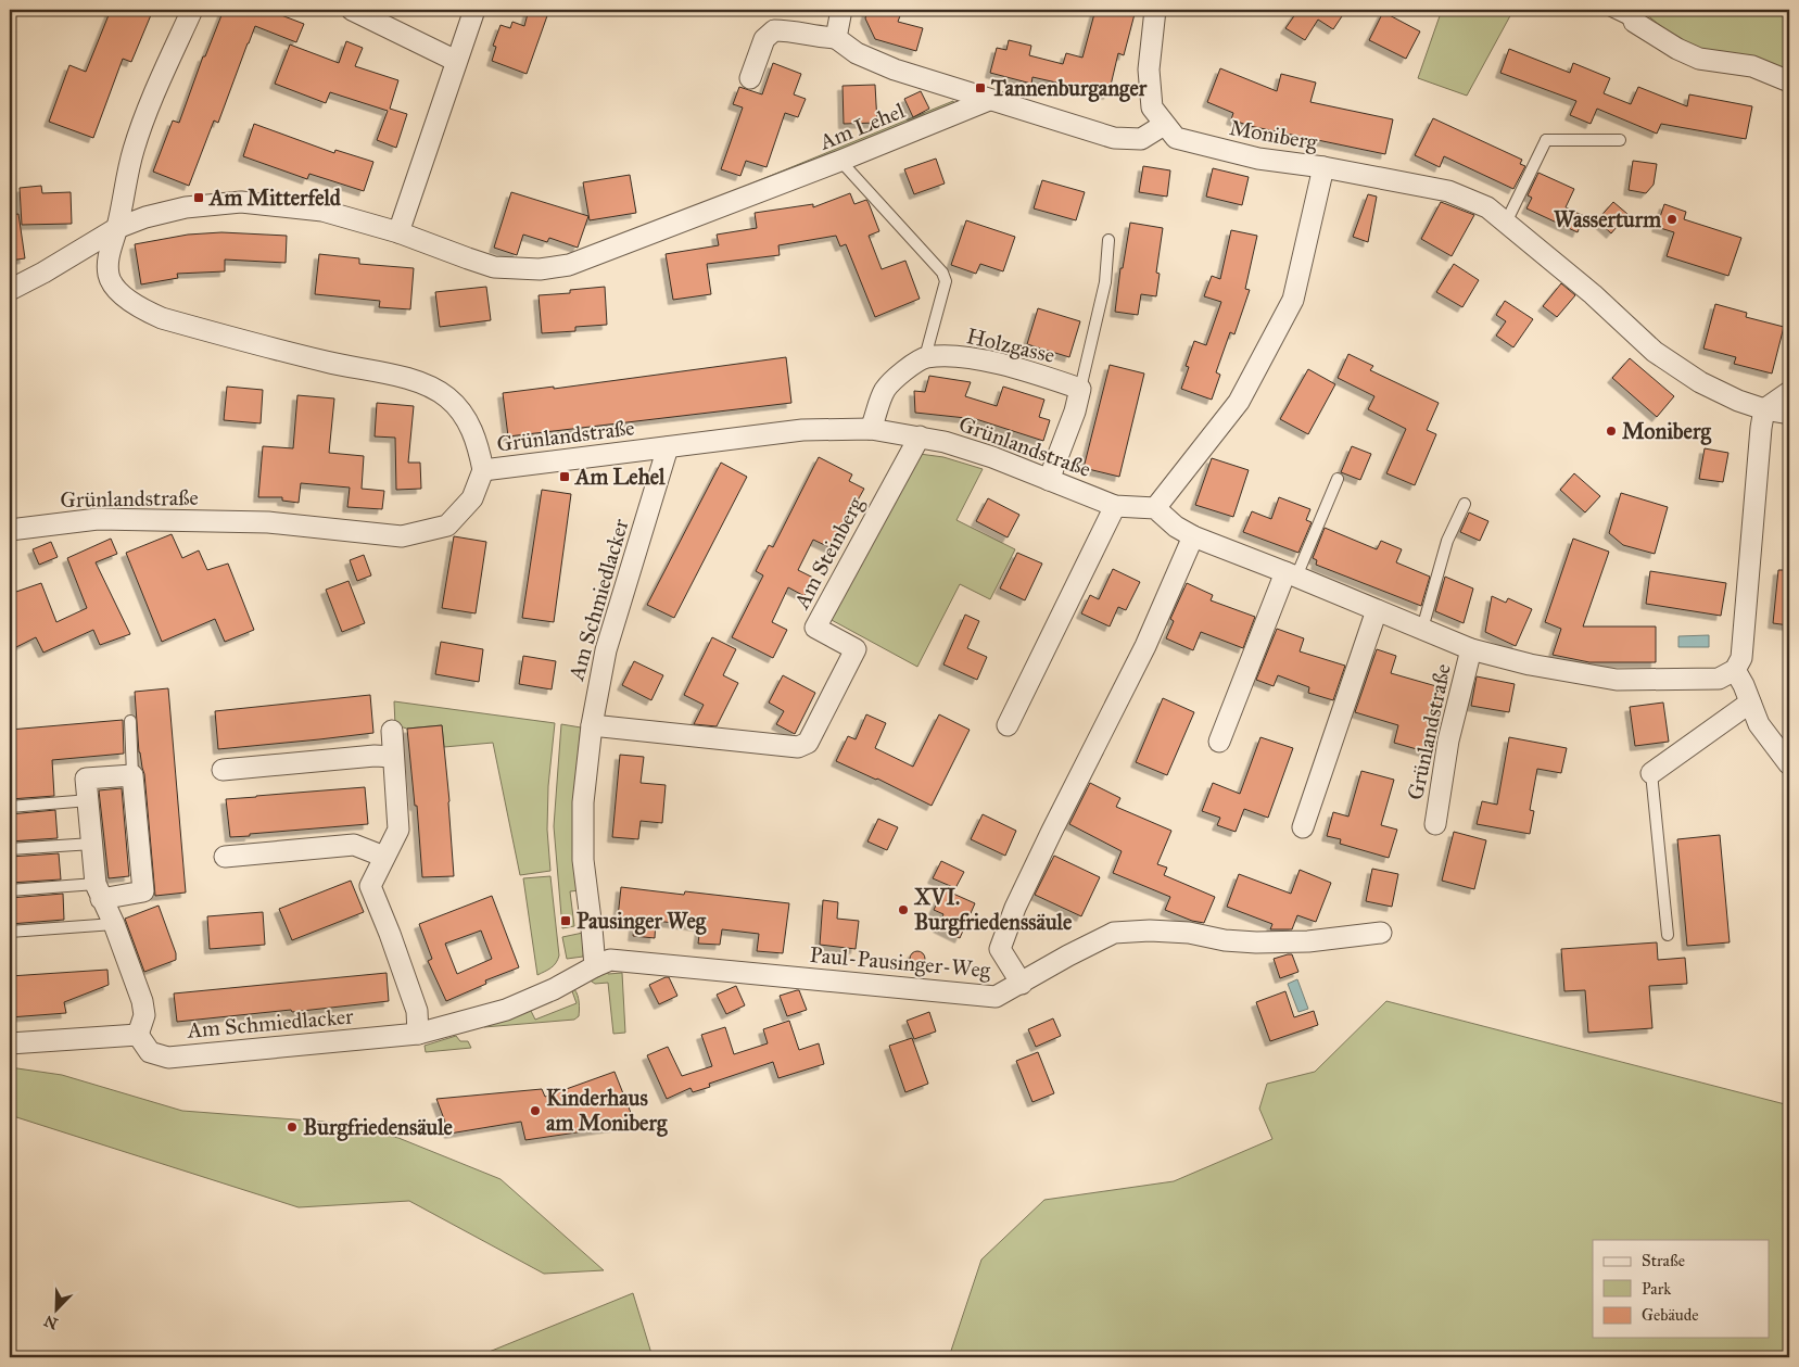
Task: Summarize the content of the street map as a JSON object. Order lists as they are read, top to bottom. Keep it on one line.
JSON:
{"streets":{"street":["Am Lehel","Moniberg","Holzgasse","Grünlandstraße","Am Steinberg","Am Schmiedlacker","Paul-Pausinger-Weg"]},"crossings":[["Grünlandstraße","Am Steinberg"],["Grünlandstraße","Am Schmiedlacker"],["Am Steinberg","Am Schmiedlacker"],["Am Schmiedlacker","Paul-Pausinger-Weg"]],"places":{"transit":["Tannenburganger","Am Mitterfeld","Am Lehel","Pausinger Weg"],"other":["Wasserturm","Moniberg","XVI. Burgfriedenssäule","Kinderhaus am Moniberg","Burgfriedensäule"]},"legend":["Straße","Park","Gebäude"],"north":"bottom left"}
